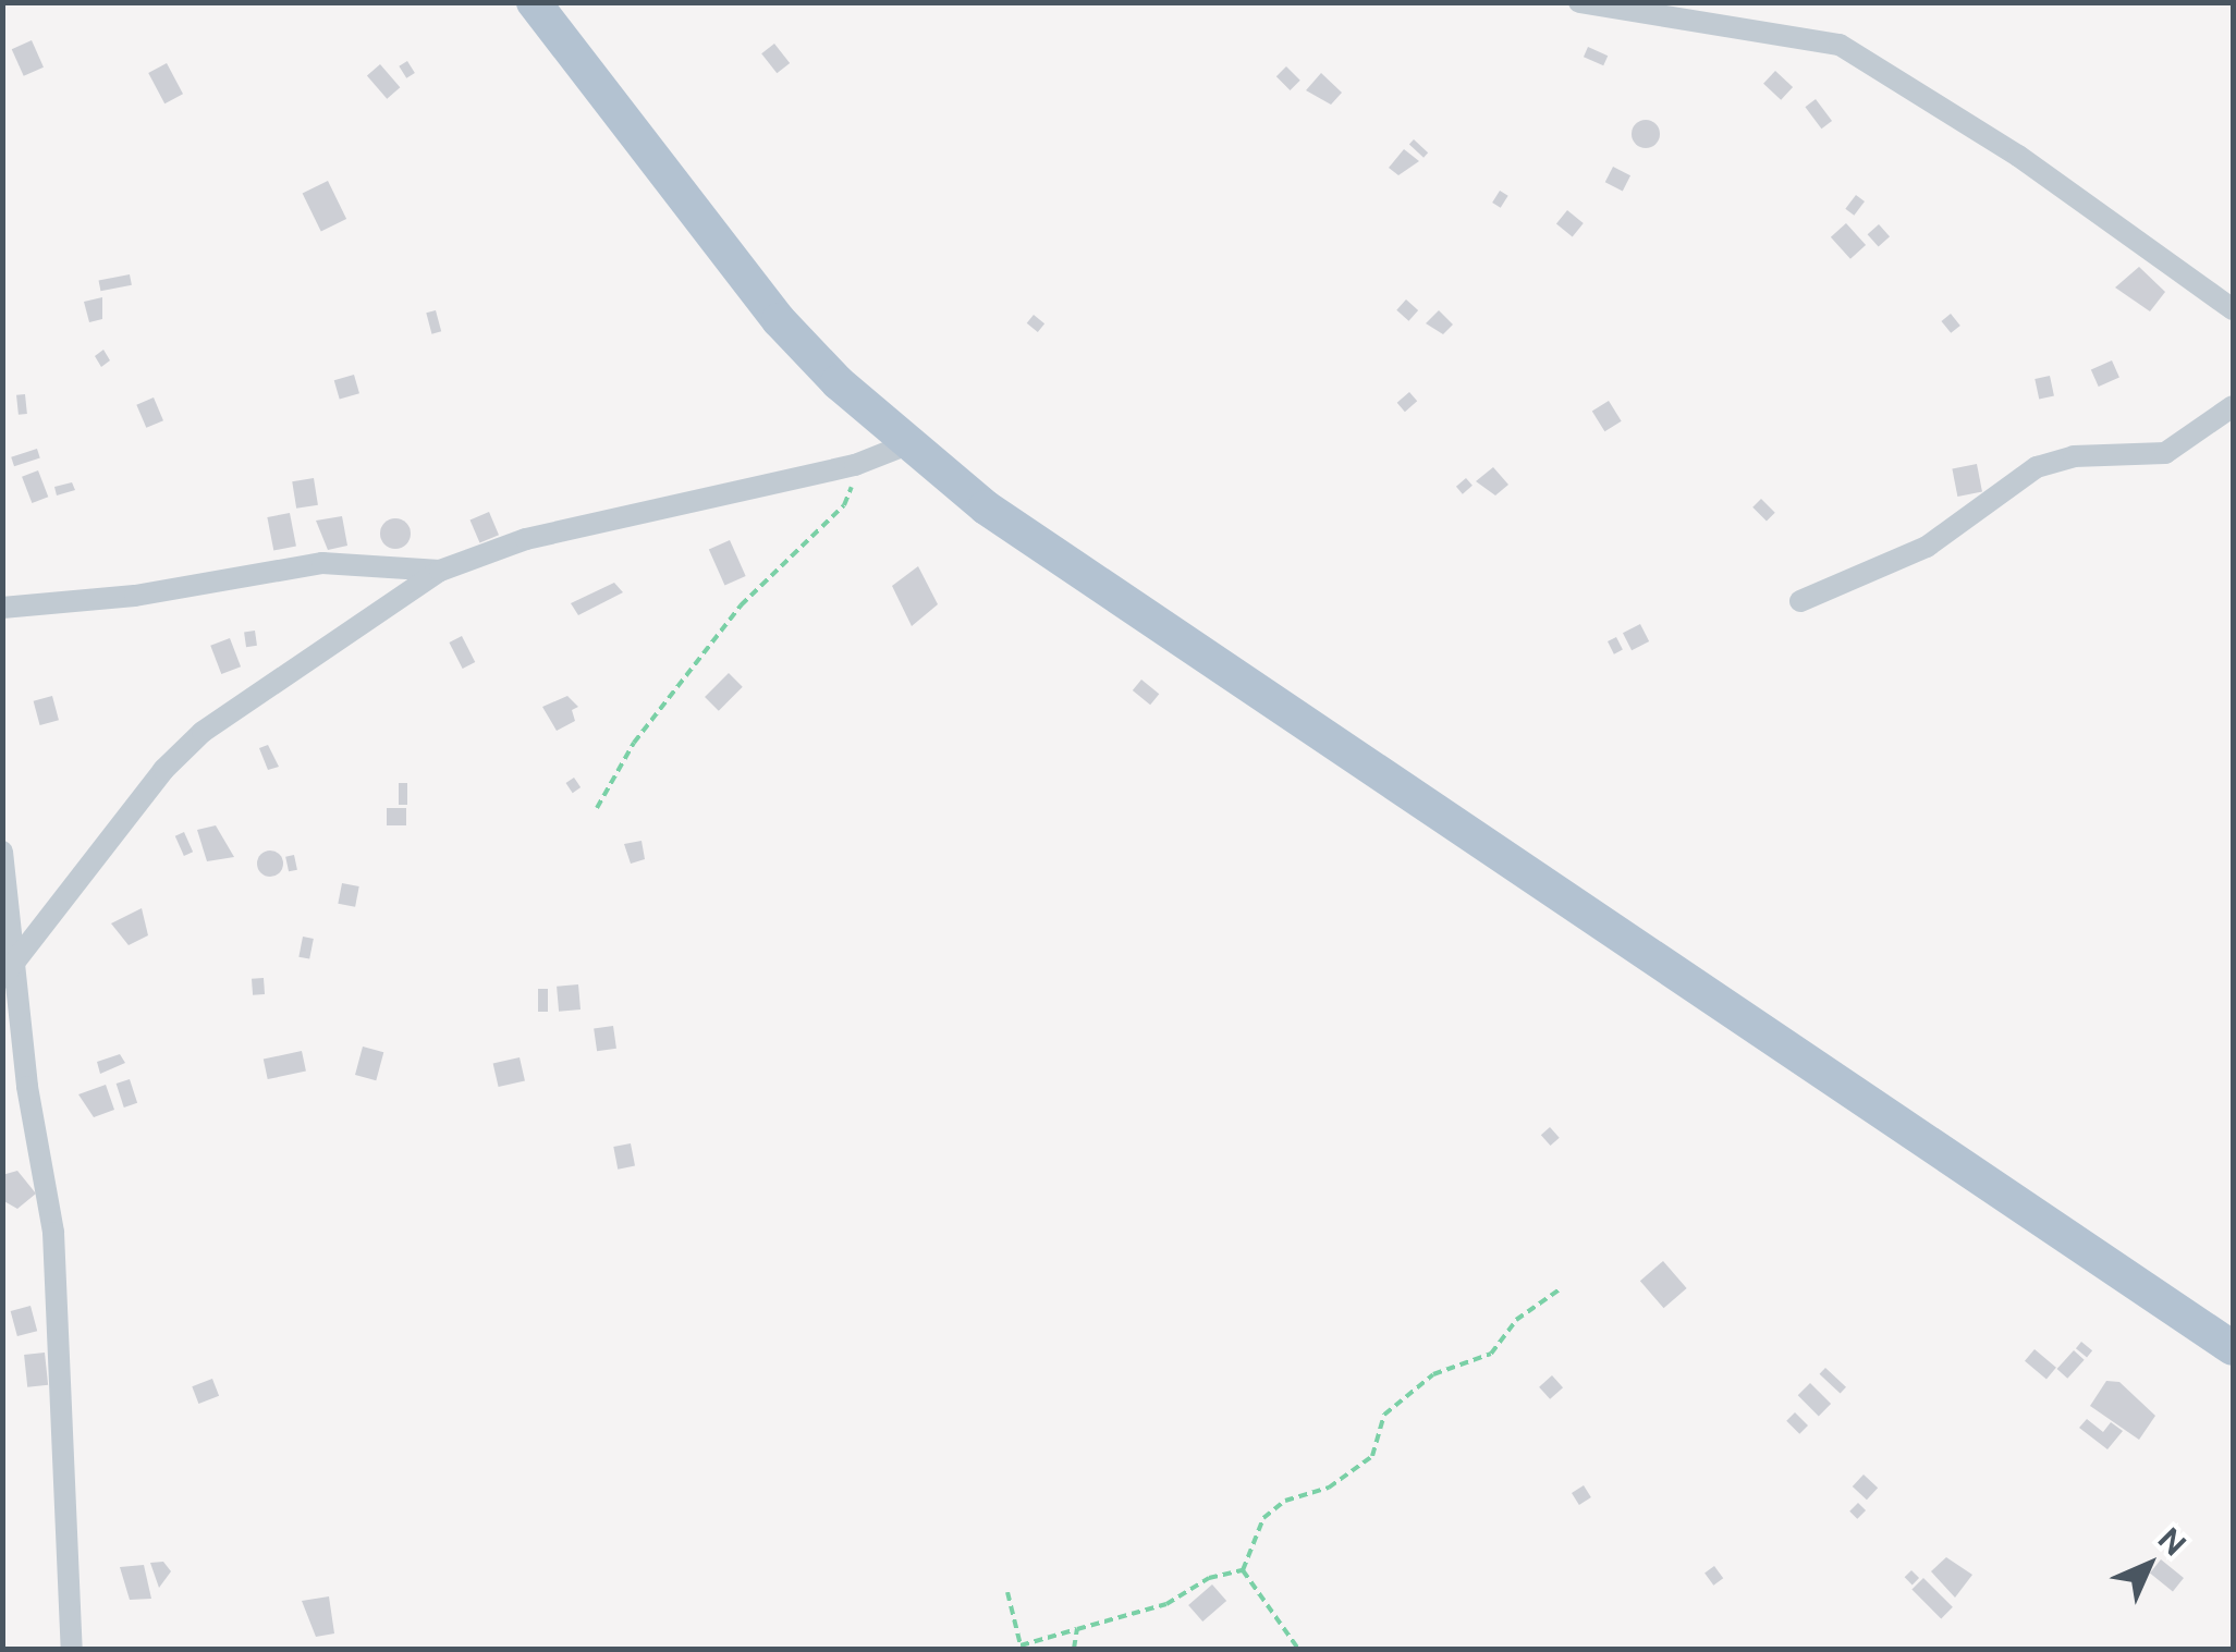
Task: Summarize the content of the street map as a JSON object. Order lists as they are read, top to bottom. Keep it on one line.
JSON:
{"north":"top right"}
